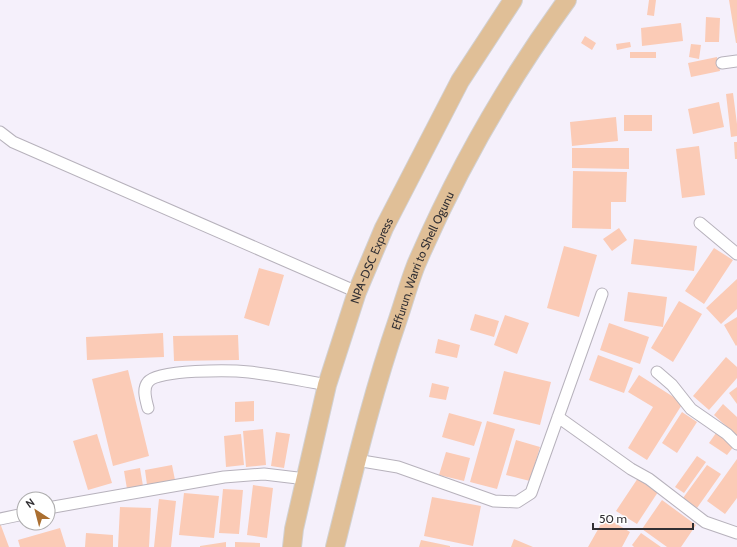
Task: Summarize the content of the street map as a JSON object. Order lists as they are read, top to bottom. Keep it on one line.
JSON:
{"streets":{"main road":["NPA-DSC Express","Effurun, Warri to Shell Ogunu"]},"scale_bar":"50 m","north":"top left"}
